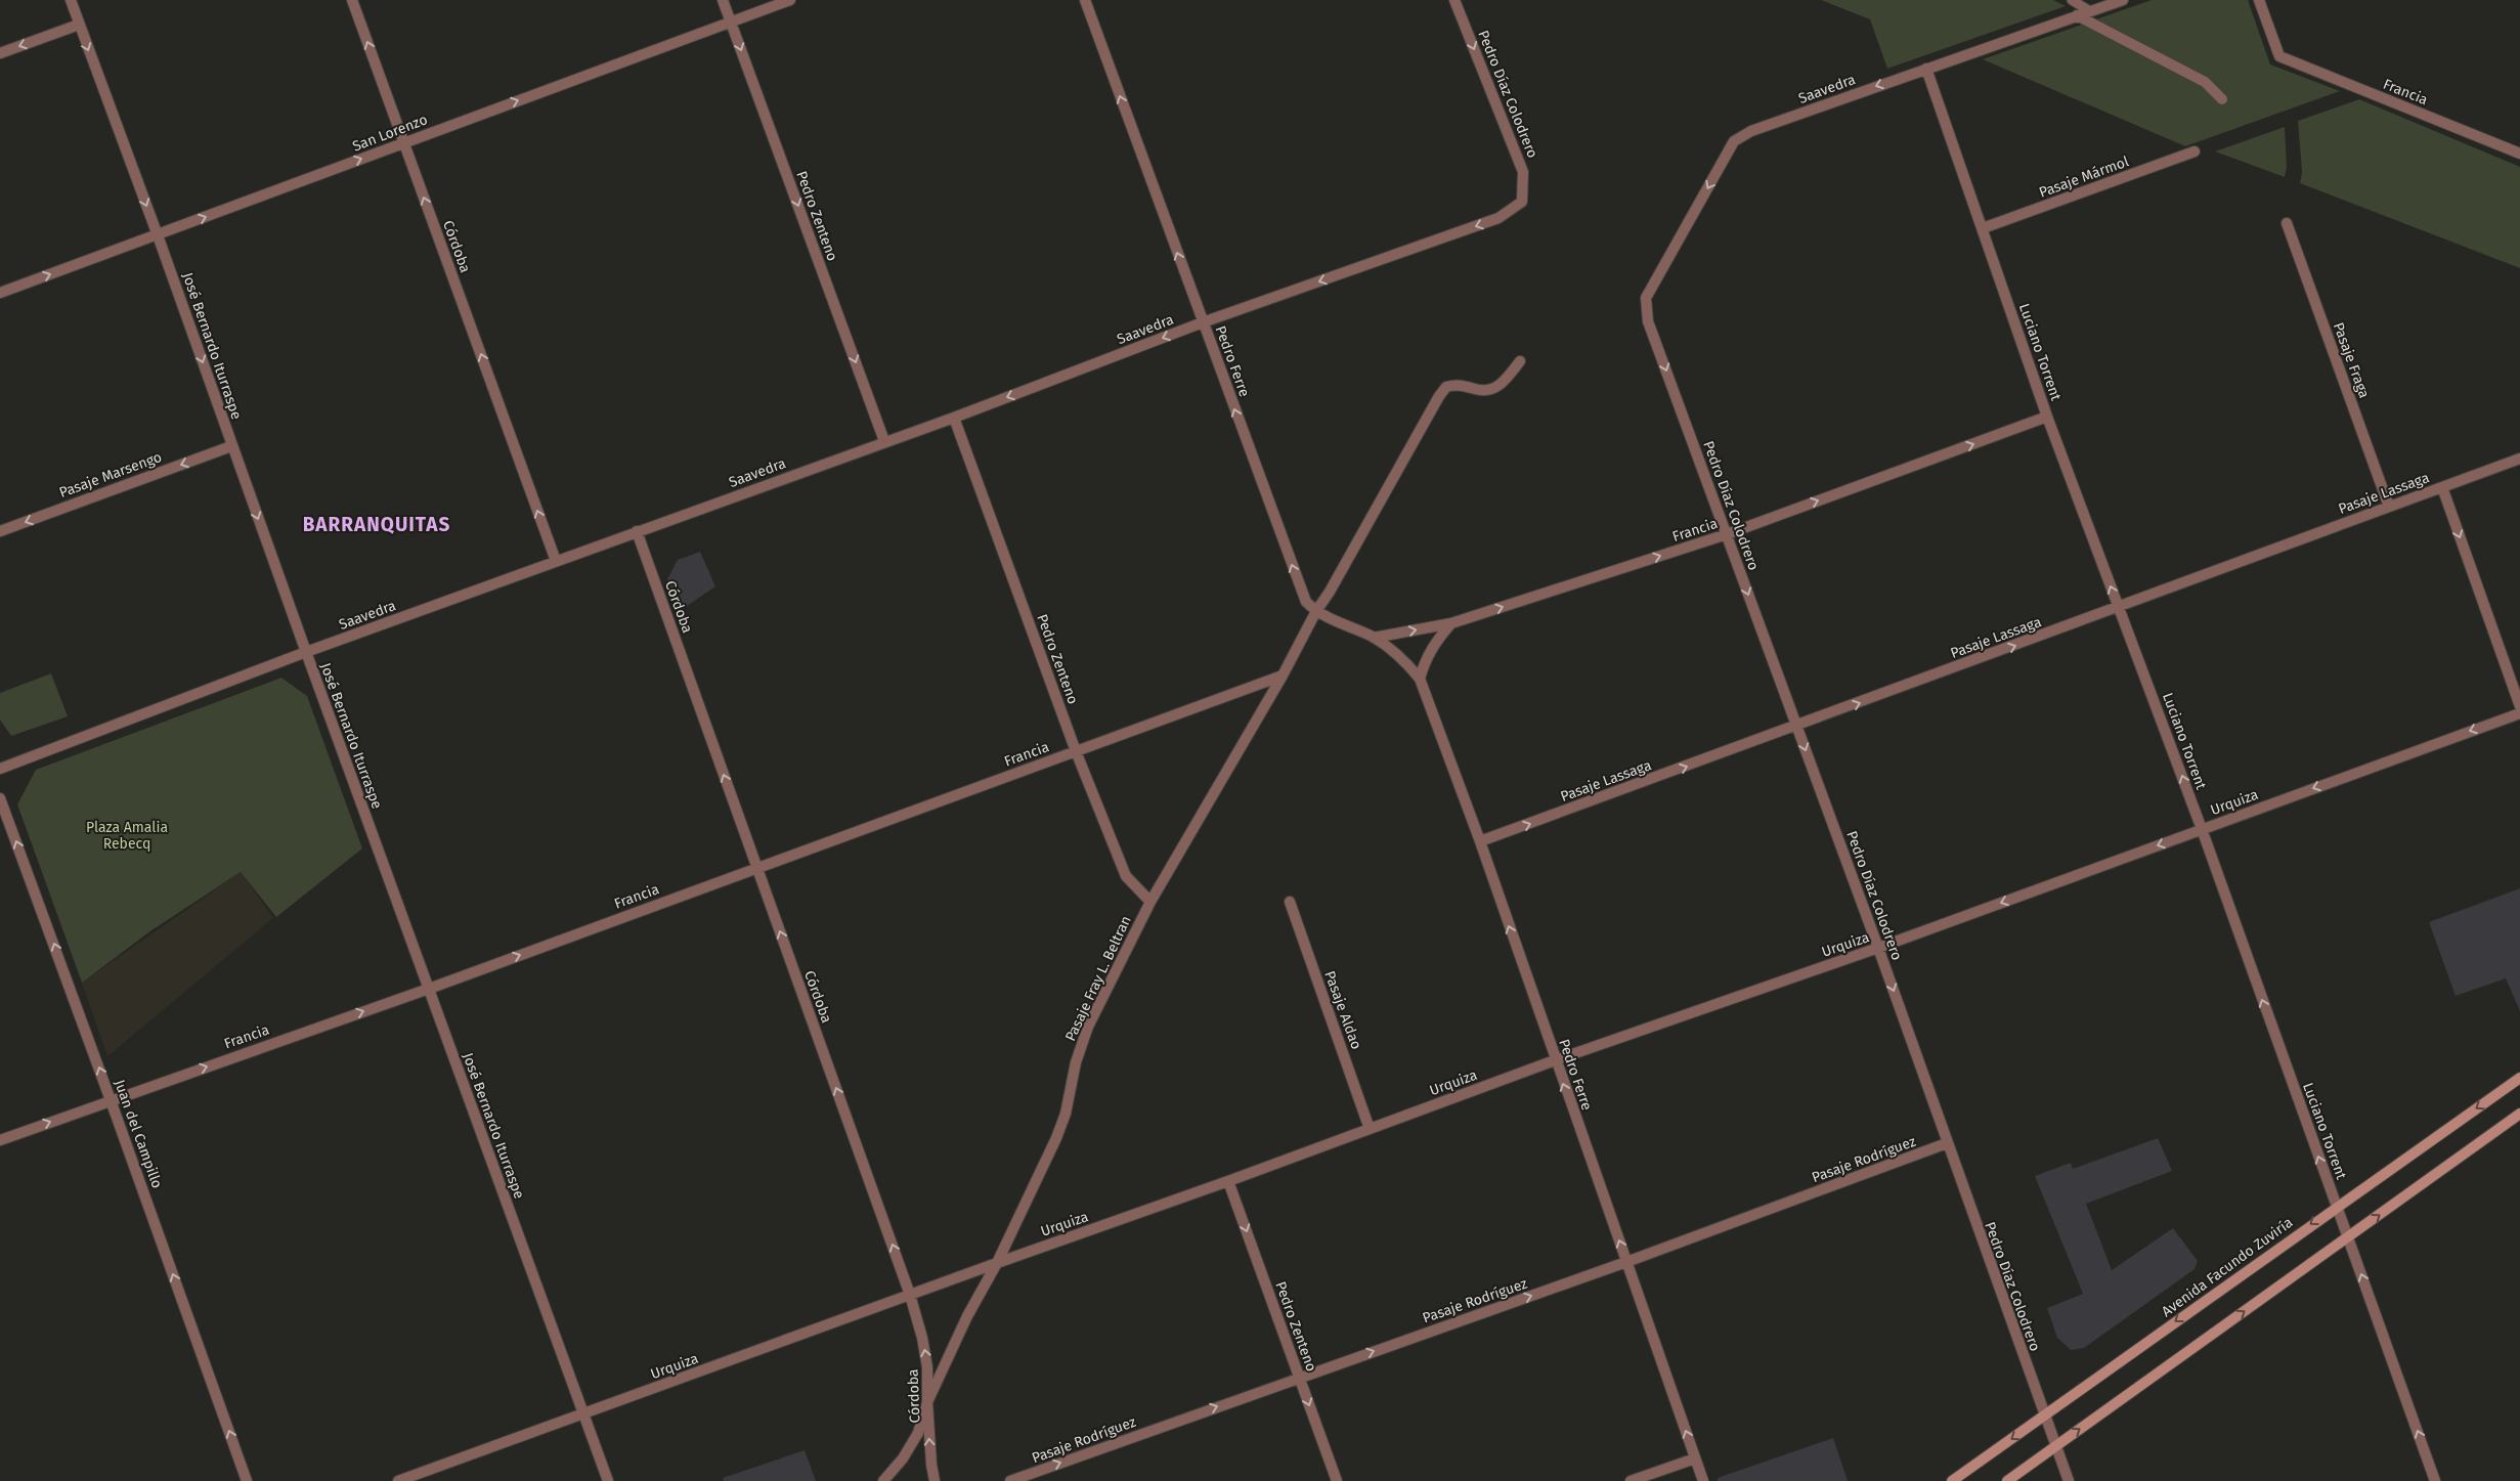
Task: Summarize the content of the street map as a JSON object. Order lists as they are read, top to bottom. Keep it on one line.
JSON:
{"streets":{"main road":["Avenida Facundo Zuviría"],"street":["Saavedra","Francia","Pedro Díaz Colodrero","San Lorenzo","Pasaje Mármol","Pedro Zenteno","Córdoba","José Bernardo Iturraspe","Luciano Torrent","Pasaje Fraga","Pedro Ferre","Pasaje Marsengo","Pasaje Lassaga","Urquiza","Pasaje Fray L. Beltran","Pasaje Aldao","Juan del Campillo","Pasaje Rodríguez"]},"crossings":[["Saavedra","Pedro Díaz Colodrero"],["Saavedra","Pedro Zenteno"],["Saavedra","Córdoba"],["Saavedra","José Bernardo Iturraspe"],["Saavedra","Luciano Torrent"],["Saavedra","Pedro Ferre"],["Francia","Pedro Díaz Colodrero"],["Francia","Pedro Zenteno"],["Francia","Córdoba"],["Francia","José Bernardo Iturraspe"],["Francia","Luciano Torrent"],["Francia","Pedro Ferre"],["Francia","Pasaje Fray L. Beltran"],["Francia","Juan del Campillo"],["Pedro Díaz Colodrero","Pasaje Lassaga"],["Pedro Díaz Colodrero","Urquiza"],["Pedro Díaz Colodrero","Pasaje Rodríguez"],["Pedro Díaz Colodrero","Avenida Facundo Zuviría"],["San Lorenzo","Pedro Zenteno"],["San Lorenzo","Córdoba"],["San Lorenzo","José Bernardo Iturraspe"],["Pasaje Mármol","Luciano Torrent"],["Pedro Zenteno","Urquiza"],["Pedro Zenteno","Pasaje Fray L. Beltran"],["Pedro Zenteno","Pasaje Rodríguez"],["Córdoba","Urquiza"],["Córdoba","Pasaje Fray L. Beltran"],["José Bernardo Iturraspe","Pasaje Marsengo"],["José Bernardo Iturraspe","Urquiza"],["Luciano Torrent","Pasaje Lassaga"],["Luciano Torrent","Urquiza"],["Luciano Torrent","Avenida Facundo Zuviría"],["Pasaje Fraga","Pasaje Lassaga"],["Pedro Ferre","Pasaje Lassaga"],["Pedro Ferre","Urquiza"],["Pedro Ferre","Pasaje Fray L. Beltran"],["Pedro Ferre","Pasaje Rodríguez"],["Urquiza","Pasaje Fray L. Beltran"],["Urquiza","Pasaje Aldao"]],"one_way":["Saavedra","Francia","Pedro Díaz Colodrero","San Lorenzo","Pedro Zenteno","Córdoba","José Bernardo Iturraspe","Luciano Torrent","Pedro Ferre","Pasaje Marsengo","Pasaje Lassaga","Juan del Campillo","Pasaje Rodríguez"],"districts":["BARRANQUITAS"],"parks":["Plaza Amalia Rebecq"]}
